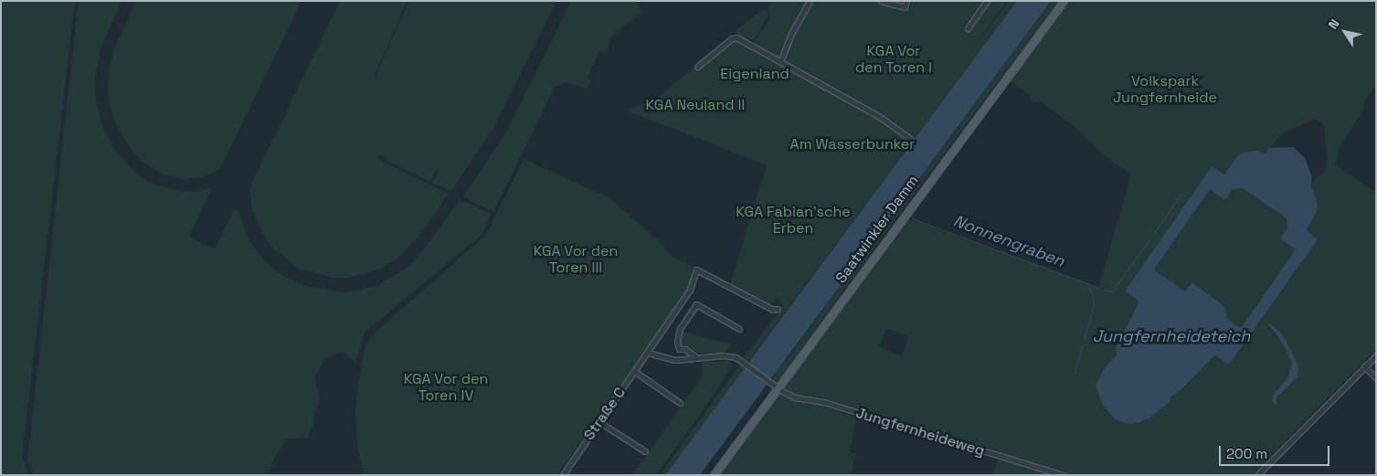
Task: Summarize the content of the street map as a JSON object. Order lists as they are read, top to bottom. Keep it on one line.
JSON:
{"streets":{"main road":["Saatwinkler Damm"],"street":["Straße C","Jungfernheideweg"]},"crossings":[["Saatwinkler Damm","Jungfernheideweg"]],"water":["Nonnengraben","Jungfernheideteich"],"parks":["KGA Vor den Toren I","Eigenland","Volkspark Jungfernheide","KGA Neuland II","Am Wasserbunker","KGA Fabian'sche Erben","KGA Vor den Toren III","KGA Vor den Toren IV"],"scale_bar":"200 m","north":"top left"}
